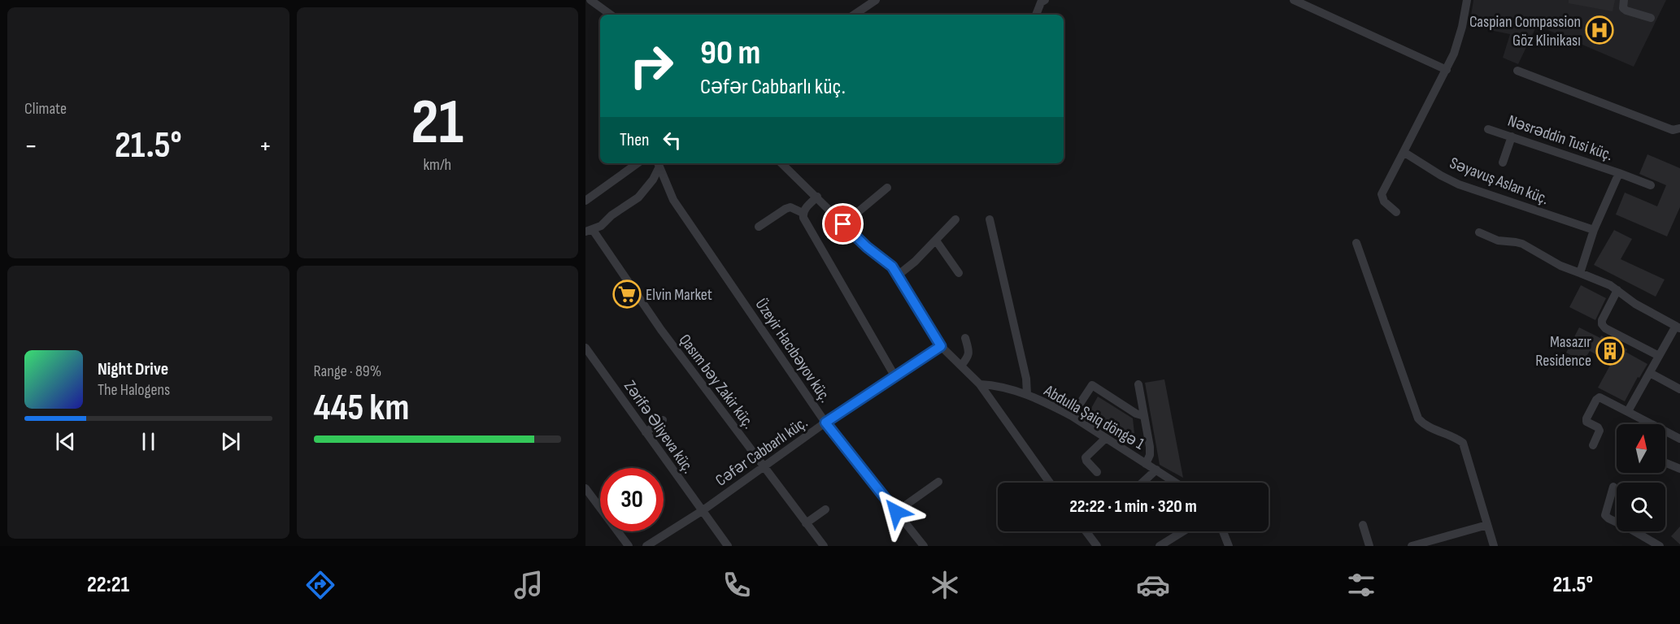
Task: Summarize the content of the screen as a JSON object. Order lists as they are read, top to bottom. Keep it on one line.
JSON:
{"streets":{"street":["Nəsrəddin Tusi küç.","Səyavuş Aslan küç.","Üzeyir Hacıbəyov küç.","Qasım bəy Zakir küç.","Abdulla Şaiq döngə 1","Zərifə Əliyeva küç.","Cəfər Cabbarlı küç."]},"crossings":[["Nəsrəddin Tusi küç.","Səyavuş Aslan küç."],["Üzeyir Hacıbəyov küç.","Cəfər Cabbarlı küç."],["Qasım bəy Zakir küç.","Cəfər Cabbarlı küç."],["Zərifə Əliyeva küç.","Cəfər Cabbarlı küç."]],"places":{"hospital":["Caspian Compassion Göz Klinikası"],"supermarket":["Elvin Market"],"building":["Masazır Residence"]},"north":"top","page":{"tile":["Climate",["21","km/h"],["Range · 89%","445 km"]],"turn":["90 m","Cəfər Cabbarlı küç."],"then":"Then","heat":["−","21.5°","+"],"song":["Night Drive","The Halogens"],"limit":"30","trip":"22:22 · 1 min · 320 m","tabs":["22:21","21.5°"]}}
